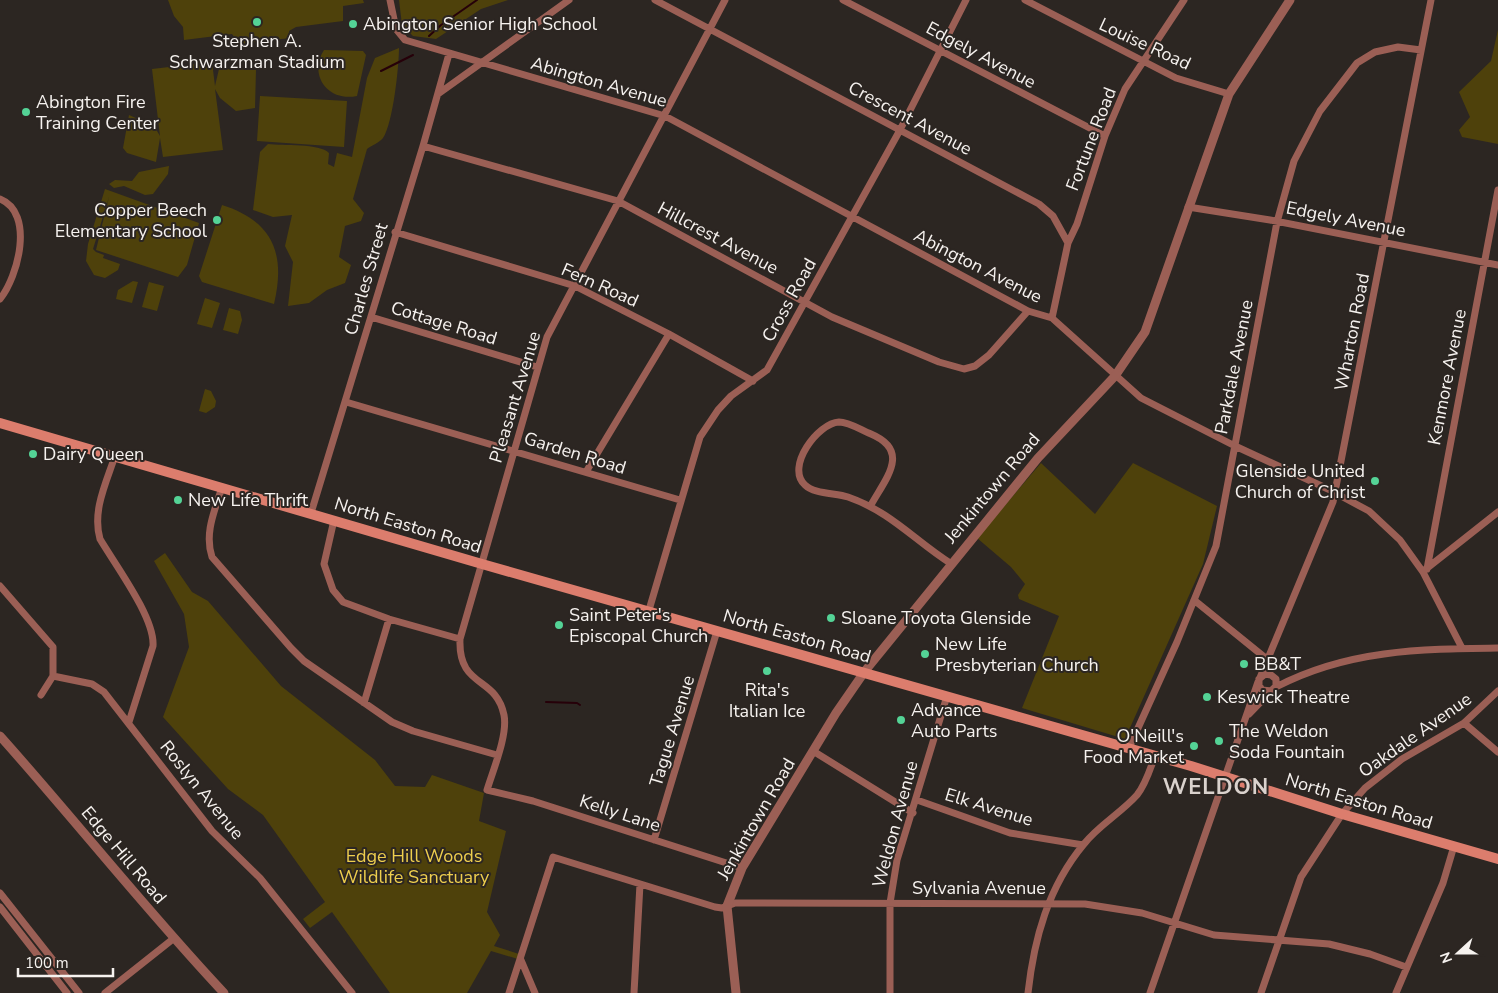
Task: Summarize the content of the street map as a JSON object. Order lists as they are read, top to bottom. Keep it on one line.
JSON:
{"streets":{"main road":["North Easton Road"],"street":["Louise Road","Edgely Avenue","Abington Avenue","Crescent Avenue","Fortune Road","Hillcrest Avenue","Charles Street","Fern Road","Cross Road","Cottage Road","Wharton Road","Parkdale Avenue","Kenmore Avenue","Pleasant Avenue","Garden Road","Jenkintown Road","Tague Avenue","Oakdale Avenue","Roslyn Avenue","Elk Avenue","Kelly Lane","Weldon Avenue","Edge Hill Road","Sylvania Avenue"]},"crossings":[["Louise Road","Fortune Road"],["Louise Road","Jenkintown Road"],["Edgely Avenue","Fortune Road"],["Edgely Avenue","Cross Road"],["Edgely Avenue","Wharton Road"],["Edgely Avenue","Parkdale Avenue"],["Edgely Avenue","Kenmore Avenue"],["Edgely Avenue","Jenkintown Road"],["Abington Avenue","Hillcrest Avenue"],["Abington Avenue","Charles Street"],["Abington Avenue","Cross Road"],["Abington Avenue","Wharton Road"],["Abington Avenue","Parkdale Avenue"],["Abington Avenue","Kenmore Avenue"],["Abington Avenue","Pleasant Avenue"],["Abington Avenue","Jenkintown Road"],["Crescent Avenue","Fortune Road"],["Crescent Avenue","Cross Road"],["Crescent Avenue","Pleasant Avenue"],["Hillcrest Avenue","Charles Street"],["Hillcrest Avenue","Cross Road"],["Hillcrest Avenue","Pleasant Avenue"],["Charles Street","Fern Road"],["Charles Street","Cottage Road"],["Charles Street","Garden Road"],["Charles Street","North Easton Road"],["Fern Road","Cross Road"],["Fern Road","Pleasant Avenue"],["Cross Road","Garden Road"],["Cross Road","North Easton Road"],["Cottage Road","Pleasant Avenue"],["Wharton Road","Parkdale Avenue"],["Wharton Road","North Easton Road"],["Wharton Road","Sylvania Avenue"],["Parkdale Avenue","North Easton Road"],["Pleasant Avenue","Garden Road"],["Pleasant Avenue","North Easton Road"],["Pleasant Avenue","Kelly Lane"],["Jenkintown Road","North Easton Road"],["Jenkintown Road","Kelly Lane"],["Jenkintown Road","Sylvania Avenue"],["North Easton Road","Tague Avenue"],["North Easton Road","Oakdale Avenue"],["North Easton Road","Weldon Avenue"],["Tague Avenue","Kelly Lane"],["Oakdale Avenue","Sylvania Avenue"],["Elk Avenue","Weldon Avenue"],["Weldon Avenue","Sylvania Avenue"]],"districts":["WELDON"],"parks":["Edge Hill Woods Wildlife Sanctuary"],"places":["Stephen A. Schwarzman Stadium","Abington Senior High School","Abington Fire Training Center","Copper Beech Elementary School","Dairy Queen","Glenside United Church of Christ","New Life Thrift","Sloane Toyota Glenside","Saint Peter's Episcopal Church","New Life Presbyterian Church","BB&T","Rita's Italian Ice","Keswick Theatre","Advance Auto Parts","The Weldon Soda Fountain","O'Neill's Food Market"],"scale_bar":"100 m","north":"left"}
